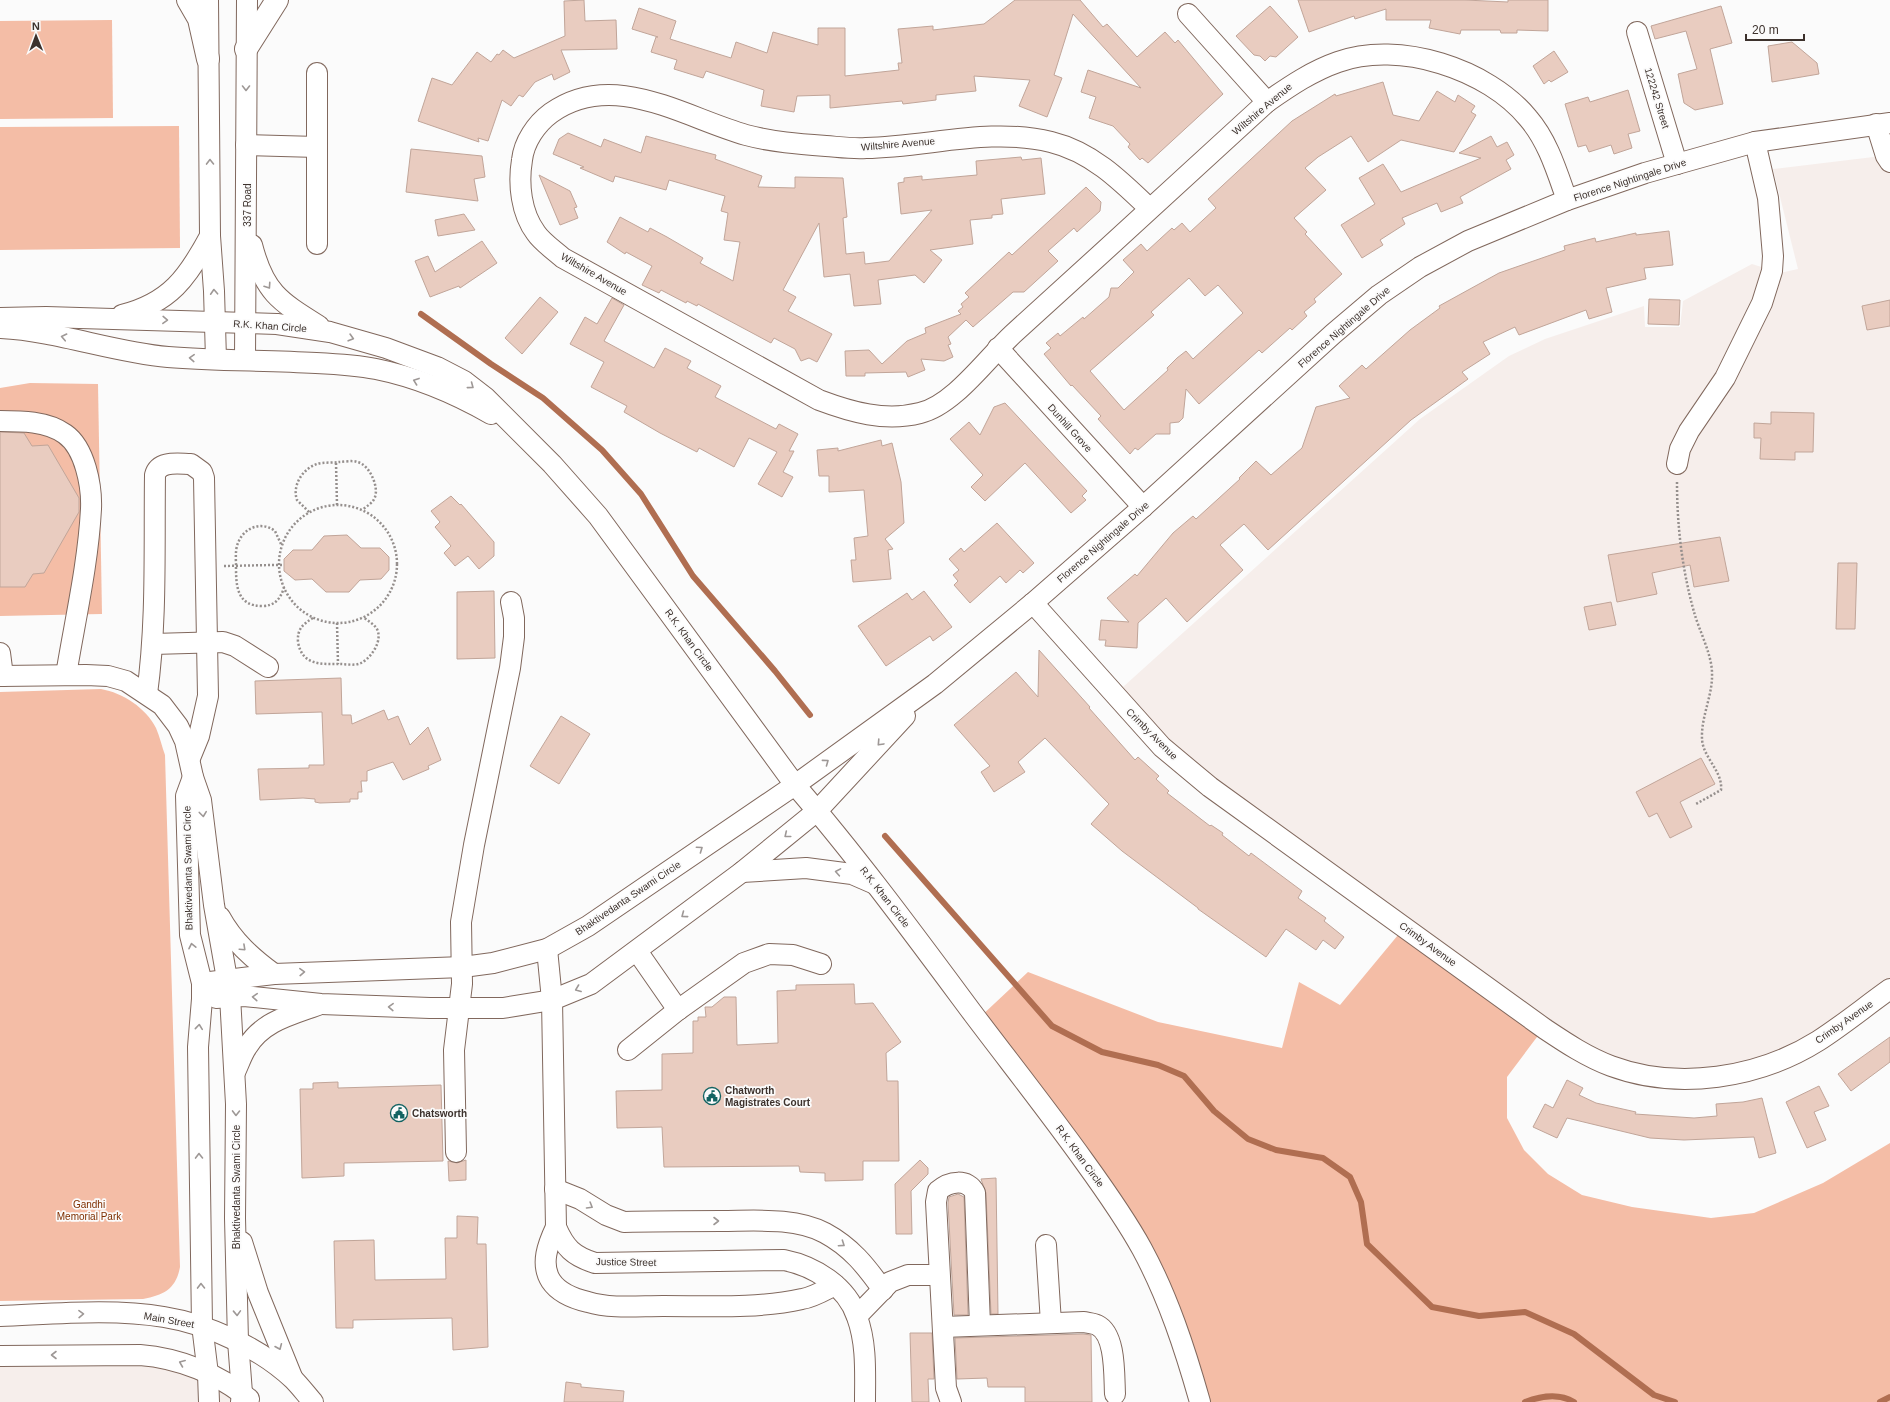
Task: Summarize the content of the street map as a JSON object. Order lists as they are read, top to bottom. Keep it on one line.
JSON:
{"streets":{"street":["122242 Street","Wiltshire Avenue","Florence Nightingale Drive","337 Road","R.K. Khan Circle","Dunhill Grove","Crimby Avenue","Bhaktivedanta Swami Circle","Justice Street","Main Street"]},"crossings":[["122242 Street","Florence Nightingale Drive"],["Wiltshire Avenue","Florence Nightingale Drive"],["Wiltshire Avenue","Dunhill Grove"],["Florence Nightingale Drive","R.K. Khan Circle"],["Florence Nightingale Drive","Dunhill Grove"],["Florence Nightingale Drive","Crimby Avenue"],["Florence Nightingale Drive","Bhaktivedanta Swami Circle"],["337 Road","R.K. Khan Circle"],["R.K. Khan Circle","Bhaktivedanta Swami Circle"],["Bhaktivedanta Swami Circle","Justice Street"],["Bhaktivedanta Swami Circle","Main Street"]],"parks":["Gandhi Memorial Park"],"places":{"public building":["Chatworth Magistrates Court","Chatsworth"]},"scale_bar":"20 m","north":"top"}
